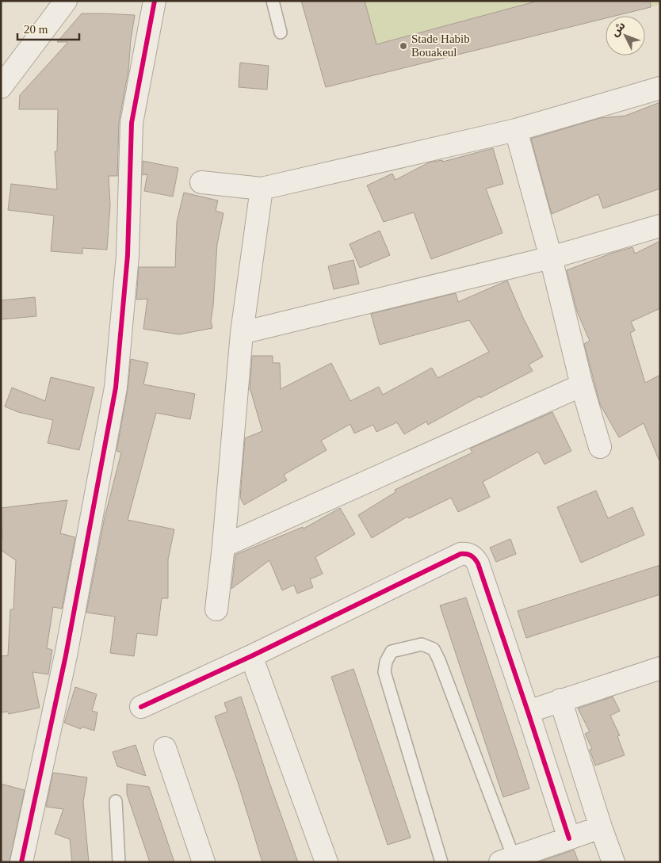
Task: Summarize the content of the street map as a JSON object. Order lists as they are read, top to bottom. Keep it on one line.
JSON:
{"places":["Stade Habib Bouakeul"],"scale_bar":"20 m","north":"top left"}
